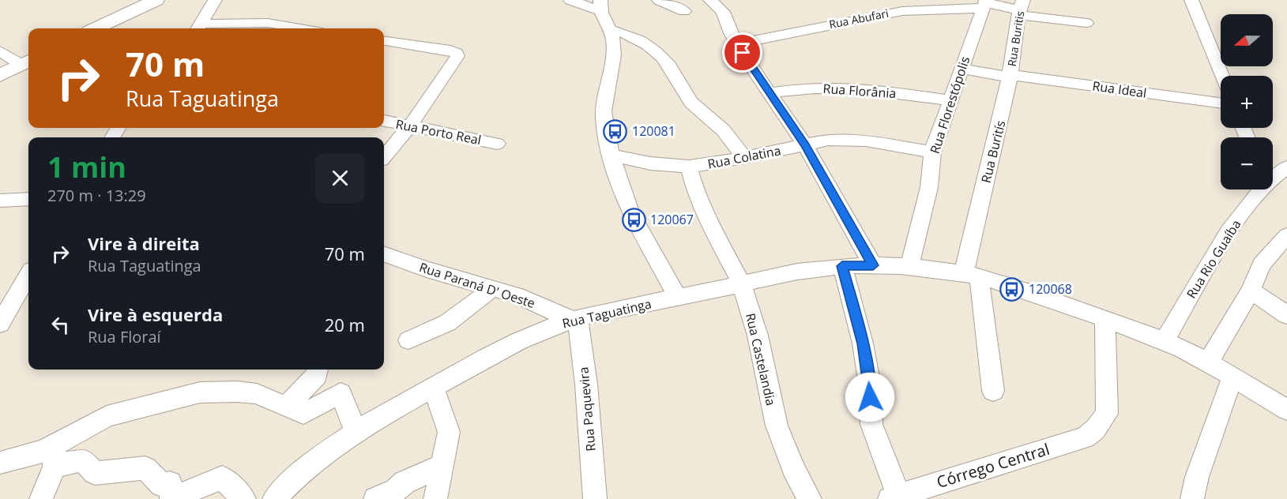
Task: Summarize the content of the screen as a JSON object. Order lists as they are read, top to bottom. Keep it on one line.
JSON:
{"streets":{"street":["Rua Abufari","Rua Buritis","Rua Ideal","Rua Florânia","Rua Florestópolis","Rua Porto Real","Rua Buritís","Rua Colatina","Rua Rio Guaíba","Rua Paraná D' Oeste","Rua Taguatinga","Rua Castelandia","Rua Paquevira","Córrego Central"]},"crossings":[["Rua Abufari","Rua Buritis"],["Rua Abufari","Rua Florestópolis"],["Rua Buritis","Rua Ideal"],["Rua Buritis","Rua Buritís"],["Rua Ideal","Rua Buritís"],["Rua Florânia","Rua Florestópolis"],["Rua Florestópolis","Rua Colatina"],["Rua Florestópolis","Rua Taguatinga"],["Rua Buritís","Rua Taguatinga"],["Rua Colatina","Rua Castelandia"],["Rua Rio Guaíba","Rua Taguatinga"],["Rua Paraná D' Oeste","Rua Taguatinga"],["Rua Paraná D' Oeste","Rua Paquevira"],["Rua Taguatinga","Rua Castelandia"],["Rua Taguatinga","Rua Paquevira"],["Rua Taguatinga","Córrego Central"]],"places":{"bus stop":["120081","120067","120068"]},"north":"left","page":{"map_buttons":["+","−"],"turn":["70 m","Rua Taguatinga"],"heading":["1 min","270 m · 13:29"],"list":[{"name":"Vire à direita","note":"Rua Taguatinga","value":"70 m"},{"name":"Vire à esquerda","note":"Rua Floraí","value":"20 m"}]}}
